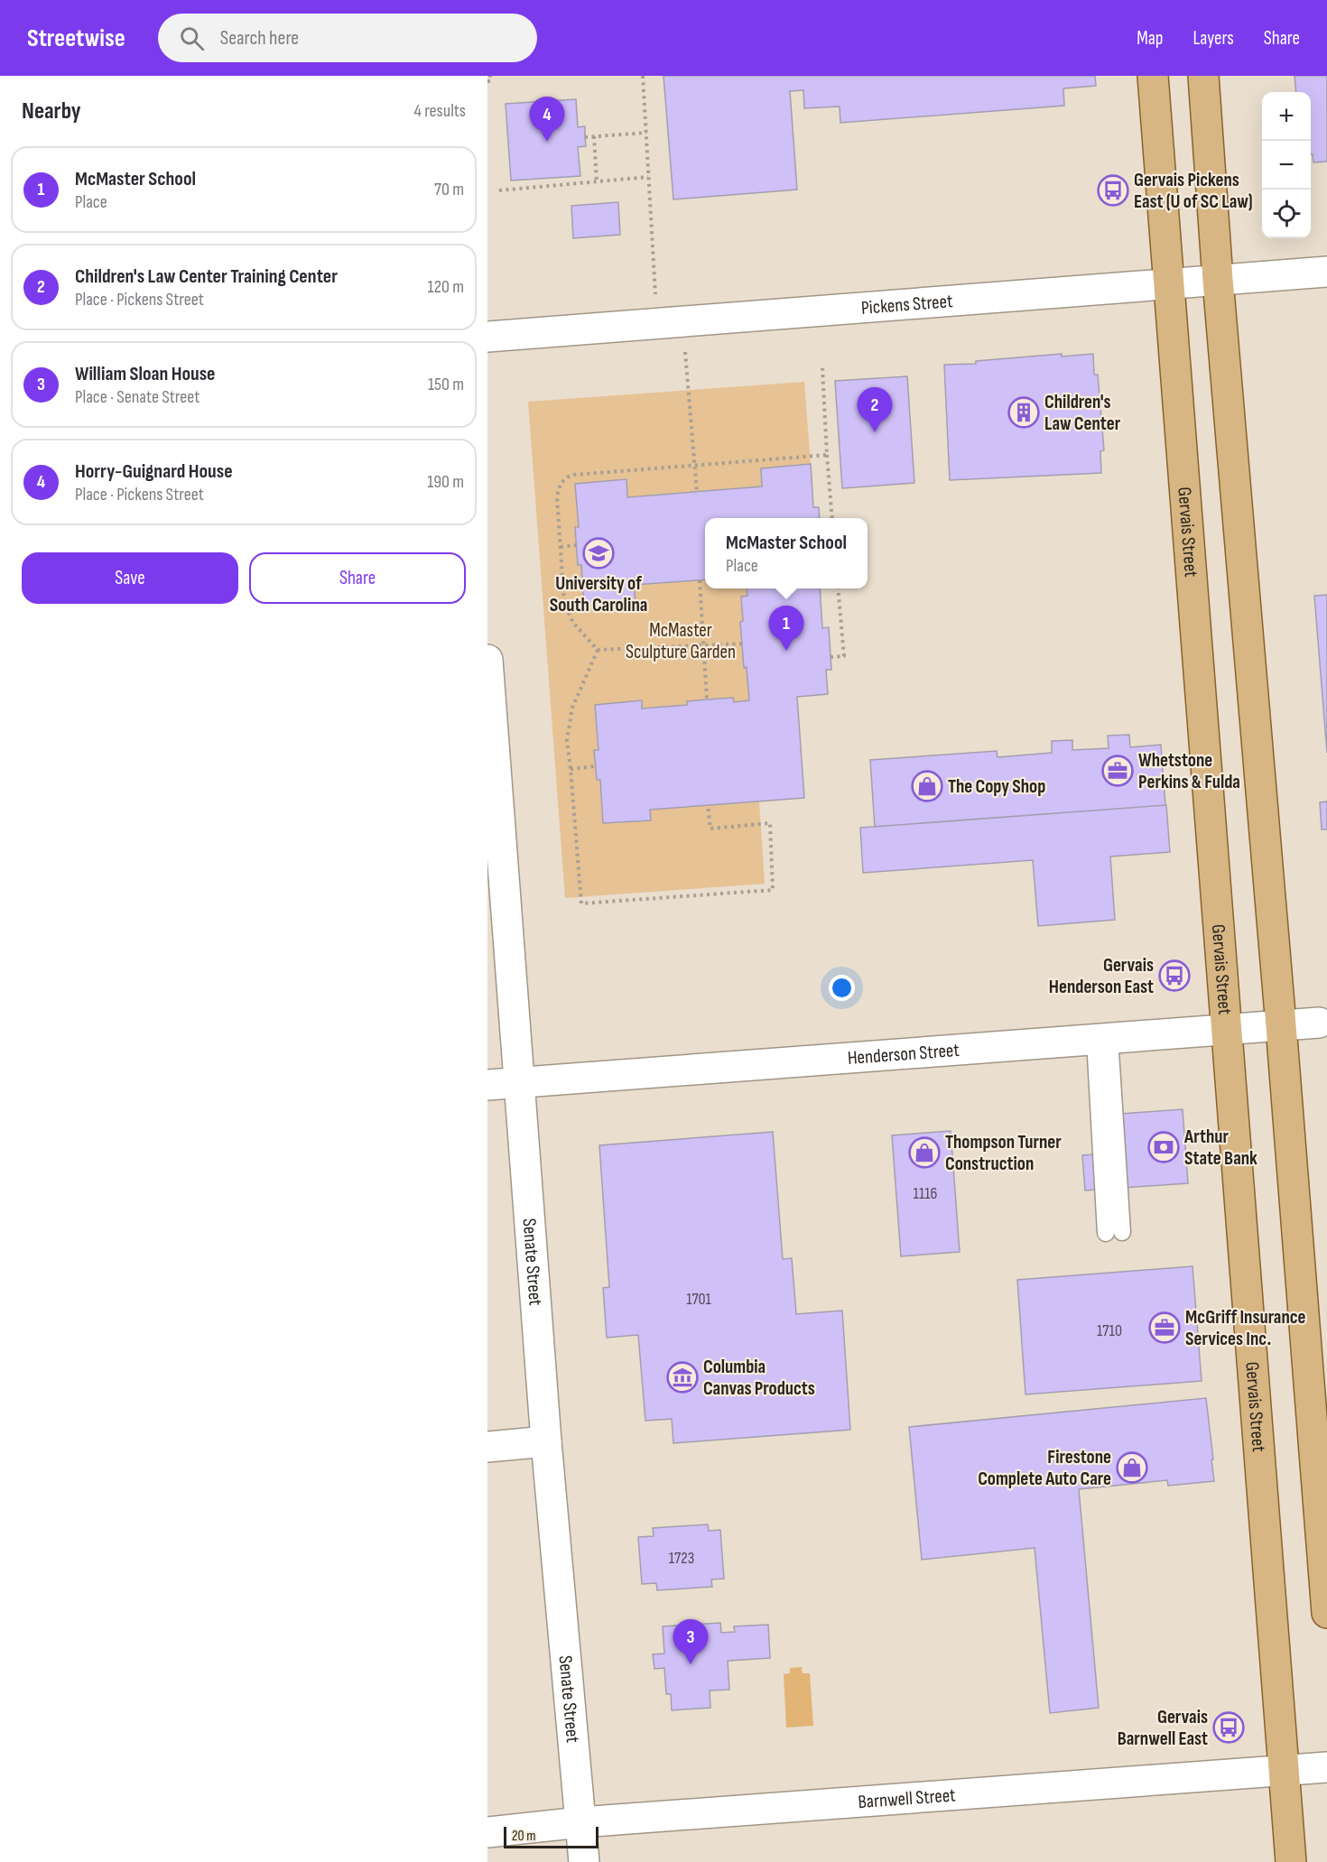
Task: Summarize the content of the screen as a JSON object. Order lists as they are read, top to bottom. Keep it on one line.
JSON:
{"streets":{"main road":["Gervais Street"],"street":["Pickens Street","Henderson Street","Senate Street","Barnwell Street"]},"crossings":[["Pickens Street","Gervais Street"],["Gervais Street","Henderson Street"],["Gervais Street","Barnwell Street"],["Henderson Street","Senate Street"],["Senate Street","Barnwell Street"]],"parks":["McMaster Sculpture Garden"],"places":{"bus stop":["Gervais Pickens East (U of SC Law)","Gervais Henderson East","Gervais Barnwell East"],"building":["Children's Law Center"],"school or university":["University of South Carolina"],"office":["Whetstone Perkins & Fulda","McGriff Insurance Services Inc."],"shop":["The Copy Shop","Thompson Turner Construction","Firestone Complete Auto Care"],"bank":["Arthur State Bank"],"museum":["Columbia Canvas Products"]},"house_numbers":["1116","1701","1710","1723"],"scale_bar":"20 m","page":{"header":"Streetwise","search":"Search here","nav":["Map","Layers","Share"],"heading":["Nearby","4 results"],"map_buttons":["+","−"],"pins":["4","2","1","3"],"list":[{"mark":"1","name":"McMaster School","note":"Place","value":"70 m"},{"mark":"2","name":"Children's Law Center Training Center","note":"Place · Pickens Street","value":"120 m"},{"mark":"3","name":"William Sloan House","note":"Place · Senate Street","value":"150 m"},{"mark":"4","name":"Horry-Guignard House","note":"Place · Pickens Street","value":"190 m"}],"popup":["McMaster School","Place"],"buttons":["Save","Share"],"scale":"20 m"}}
